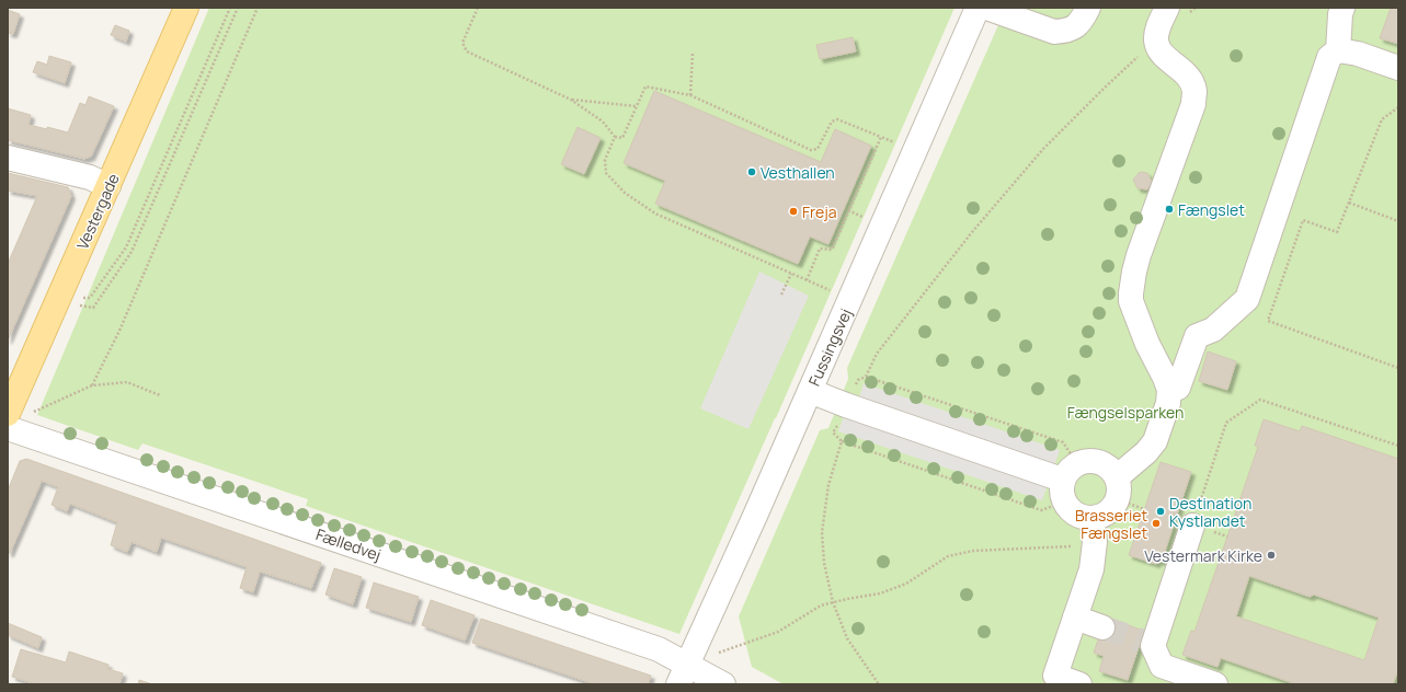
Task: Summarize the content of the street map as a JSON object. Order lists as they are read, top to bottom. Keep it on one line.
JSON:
{"streets":{"main road":["Vestergade"],"street":["Fussingsvej","Fælledvej"]},"crossings":[["Fussingsvej","Fælledvej"]],"parks":["Fængselsparken"],"places":["Vesthallen","Fængslet","Freja","Destination Kystlandet","Brasseriet Fængslet","Vestermark Kirke"]}
